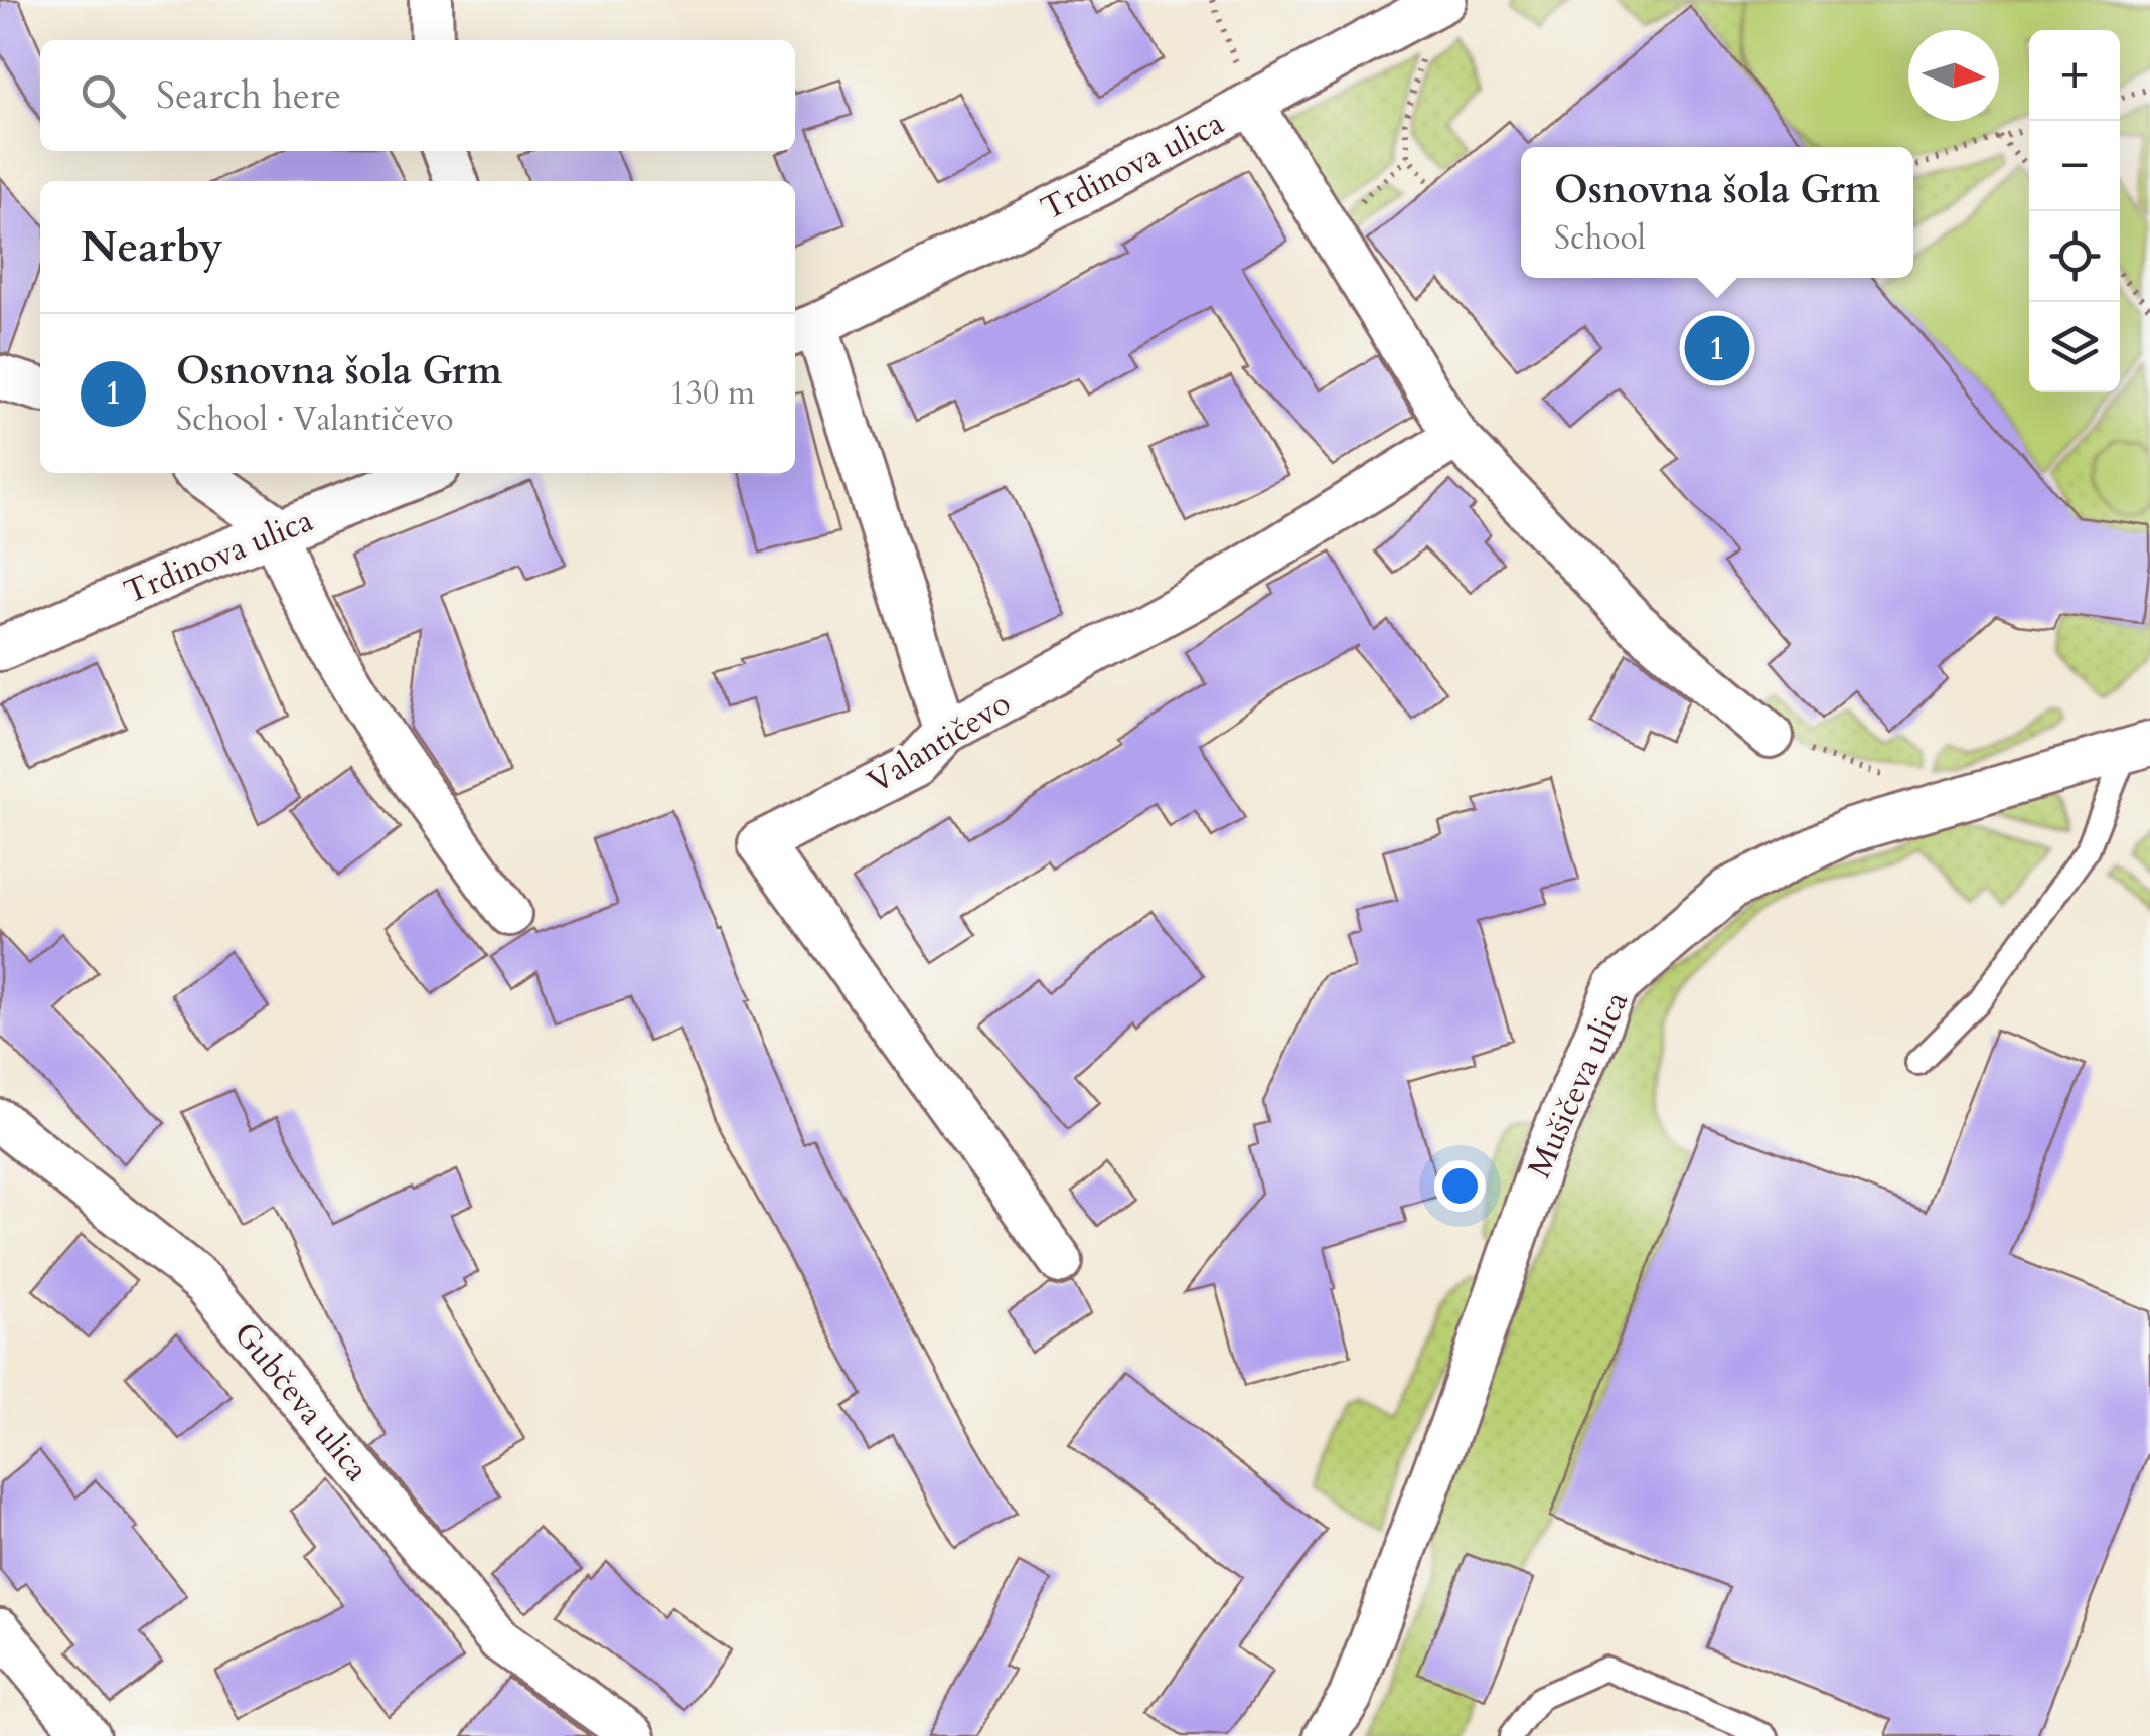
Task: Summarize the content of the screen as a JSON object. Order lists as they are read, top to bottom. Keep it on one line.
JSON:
{"streets":{"street":["Trdinova ulica","Valantičevo","Mušičeva ulica","Gubčeva ulica"]},"crossings":[["Trdinova ulica","Valantičevo"]],"north":"right","page":{"map_buttons":["+","−"],"search":"Search here","popup":["Osnovna šola Grm","School"],"heading":"Nearby","pins":"1","list":[{"mark":"1","name":"Osnovna šola Grm","note":"School · Valantičevo","value":"130 m"}]}}
